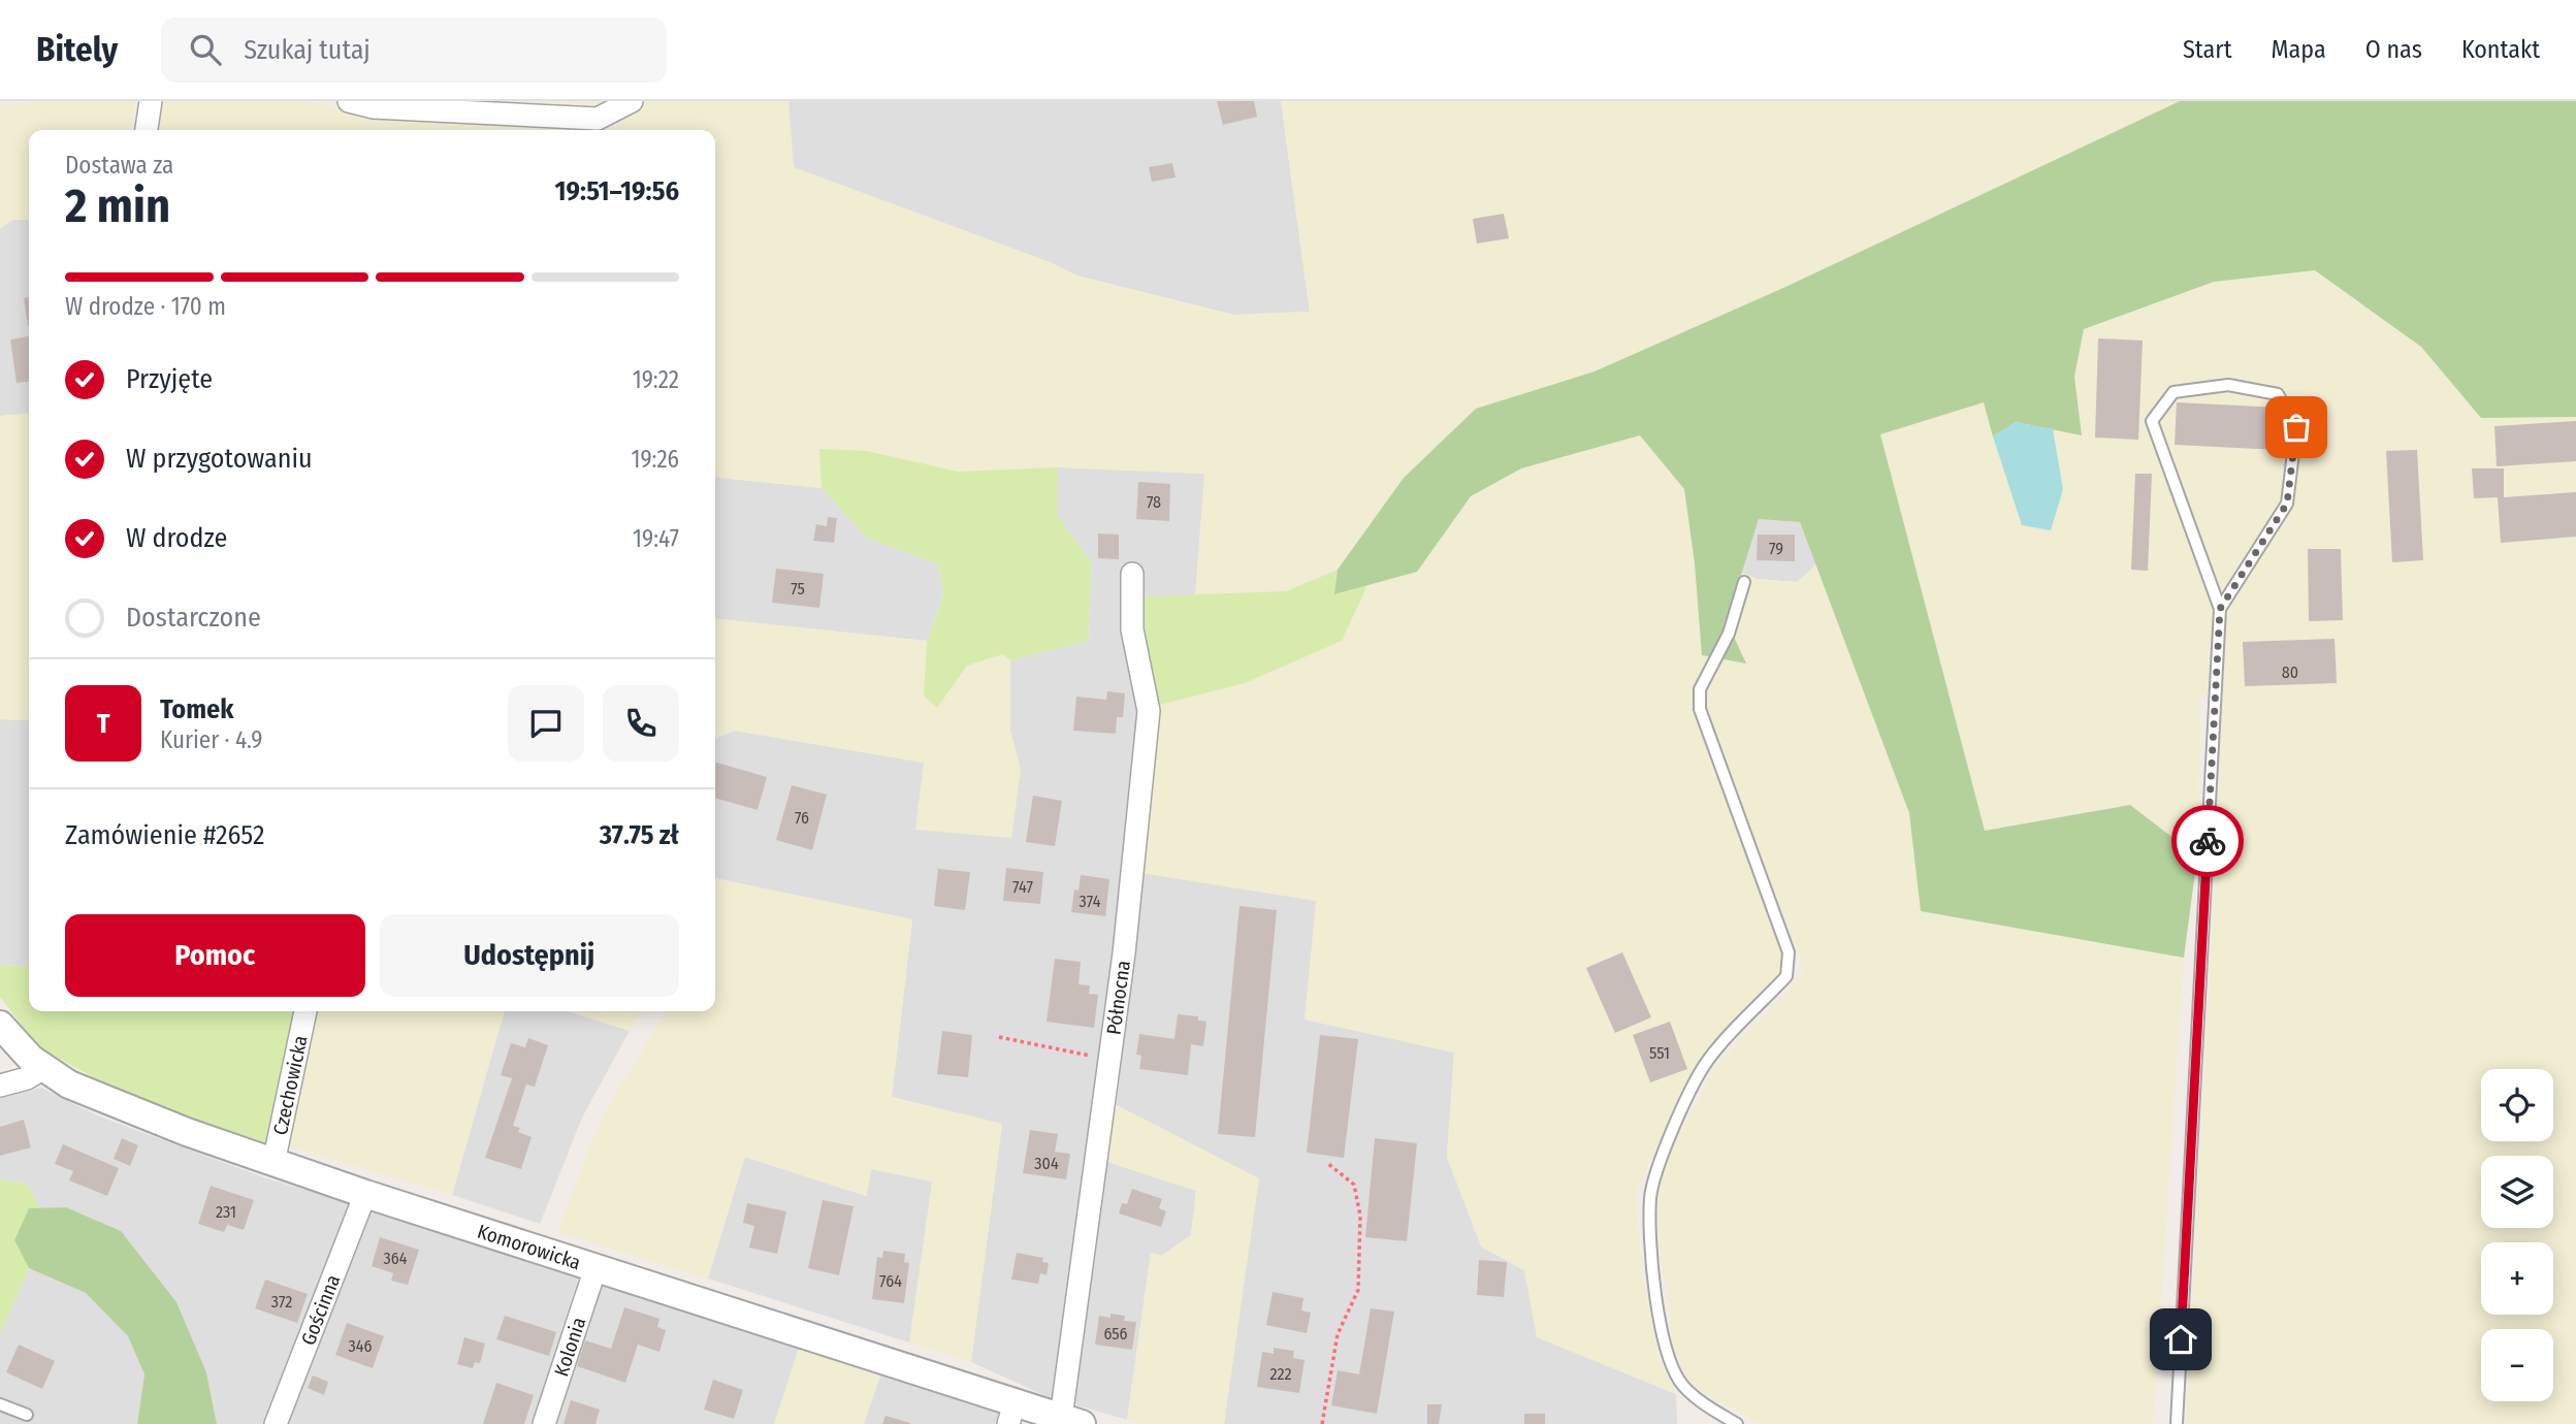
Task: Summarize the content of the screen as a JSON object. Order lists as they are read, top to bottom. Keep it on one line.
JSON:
{"streets":{"street":["Północna","Czechowicka","Komorowicka","Gościnna","Kolonia"]},"crossings":[["Północna","Komorowicka"],["Czechowicka","Komorowicka"],["Komorowicka","Gościnna"],["Komorowicka","Kolonia"]],"house_numbers":["78","79","75","80","76","747","374","551","304","231","364","764","372","656","346","222"],"page":{"header":"Bitely","search":"Szukaj tutaj","nav":["Start","Mapa","O nas","Kontakt"],"heading":["2 min","Dostawa za","19:51–19:56"],"panel":["Tomek","Kurier · 4.9","Zamówienie #2652","37.75 zł"],"bar":"W drodze · 170 m","list":[["Przyjęte","19:22"],["W przygotowaniu","19:26"],["W drodze","19:47"],"Dostarczone"],"round":"T","buttons":["Pomoc","Udostępnij"],"map_buttons":["+","−"]}}
